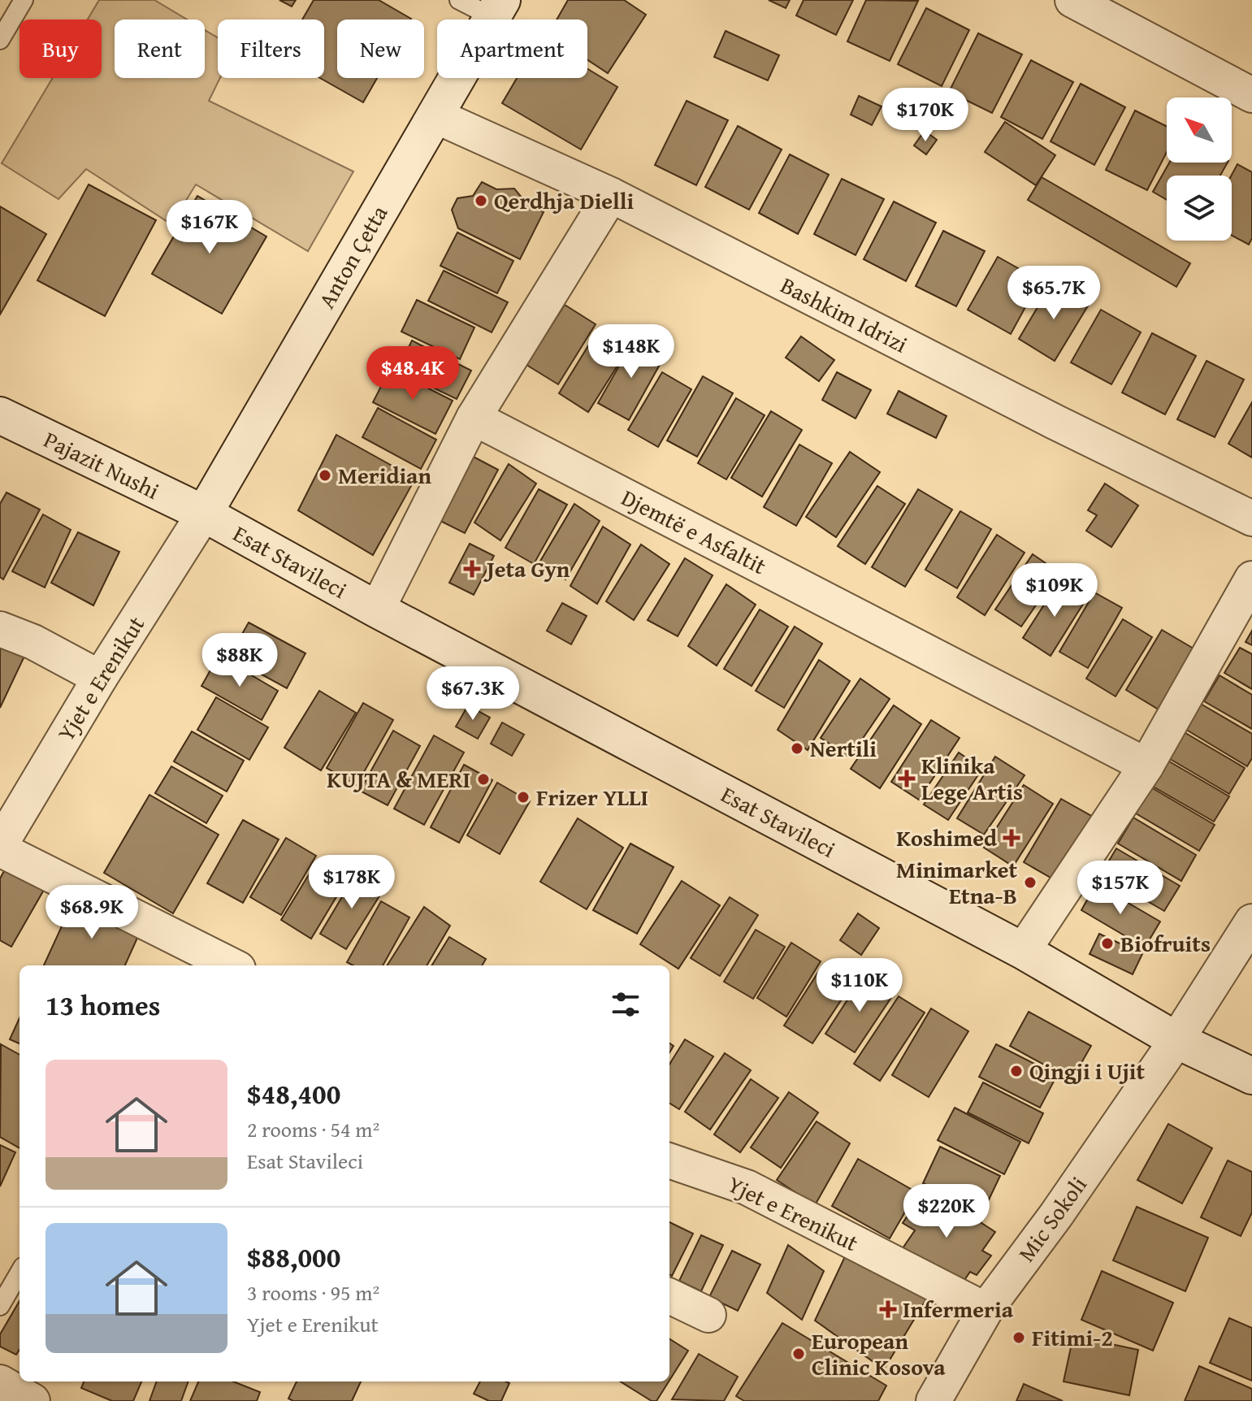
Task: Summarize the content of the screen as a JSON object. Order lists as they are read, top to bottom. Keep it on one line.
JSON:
{"streets":{"street":["Anton Çetta","Bashkim Idrizi","Pajazit Nushi","Djemtë e Asfaltit","Esat Stavileci","Yjet e Erenikut","Mic Sokoli"]},"crossings":[["Anton Çetta","Bashkim Idrizi"],["Anton Çetta","Pajazit Nushi"],["Anton Çetta","Esat Stavileci"],["Anton Çetta","Yjet e Erenikut"],["Pajazit Nushi","Esat Stavileci"],["Pajazit Nushi","Yjet e Erenikut"],["Esat Stavileci","Yjet e Erenikut"],["Esat Stavileci","Mic Sokoli"],["Yjet e Erenikut","Mic Sokoli"]],"places":{"other":["Qerdhja Dielli","Meridian","Nertili","KUJTA & MERI","Frizer YLLI","Minimarket Etna-B","Biofruits","Qingji i Ujit","Fitimi-2","European Clinic Kosova"],"health":["Jeta Gyn","Klinika Lege Artis","Koshimed","Infermeria"]},"north":"top left","page":{"chip":["Buy","Rent","Filters","New","Apartment"],"price":["$170K","$167K","$65.7K","$148K","$48.4K","$109K","$88K","$67.3K","$178K","$157K","$68.9K","$110K","$220K"],"heading":"13 homes","list":[{"name":"$48,400","note":"2 rooms · 54 m² · Esat Stavileci"},{"name":"$88,000","note":"3 rooms · 95 m² · Yjet e Erenikut"}]}}
